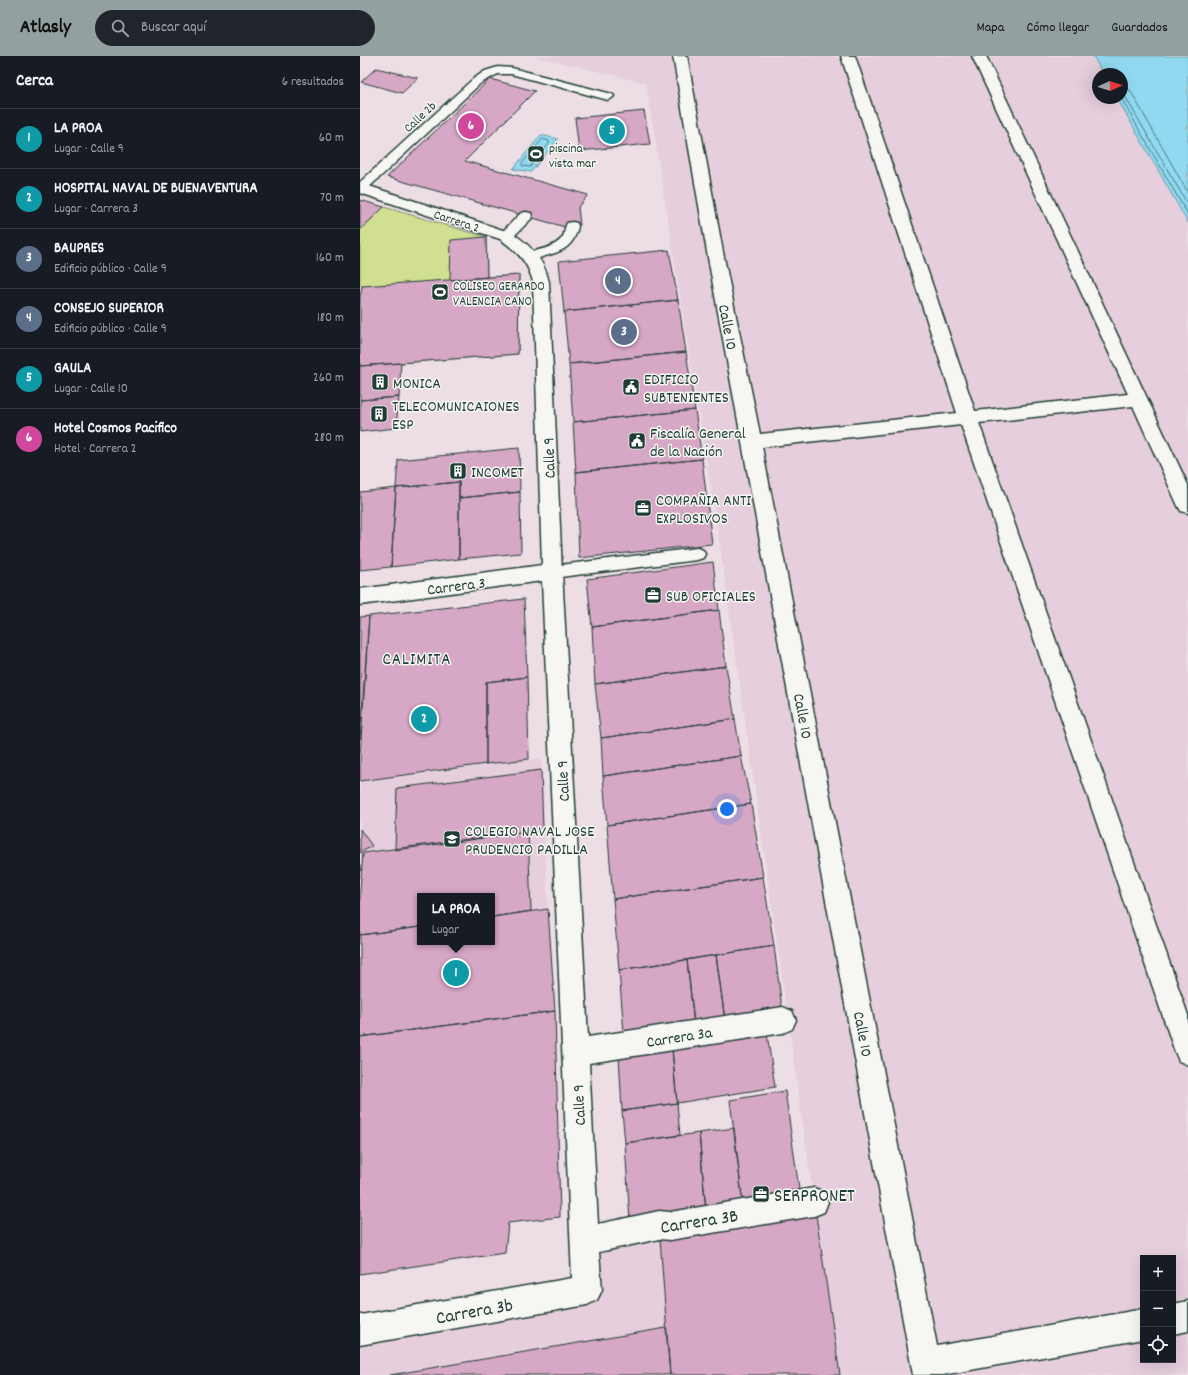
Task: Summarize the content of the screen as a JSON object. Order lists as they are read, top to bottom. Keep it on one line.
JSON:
{"streets":{"street":["Carrera 2","Calle 10","Calle 9","Carrera 3","Carrera 3a","Carrera 3B","Carrera 3b"],"lane":["Calle 2b"]},"crossings":[["Calle 2b","Carrera 2"],["Carrera 2","Calle 9"],["Calle 9","Carrera 3"],["Calle 9","Carrera 3a"],["Calle 9","Carrera 3B"],["Calle 9","Carrera 3b"]],"districts":["CALIMITA"],"places":{"sports":["piscina vista mar","COLISEO GERARDO VALENCIA CANO"],"building":["MONICA","TELECOMUNICAIONES ESP","INCOMET"],"public building":["EDIFICIO SUBTENIENTES","Fiscalía General de la Nación"],"office":["COMPAÑIA ANTI EXPLOSIVOS","SUB OFICIALES","SERPRONET"],"school or university":["COLEGIO NAVAL JOSE PRUDENCIO PADILLA"]},"north":"right","page":{"header":"Atlasly","search":"Buscar aquí","nav":["Mapa","Cómo llegar","Guardados"],"heading":["Cerca","6 resultados"],"list":[{"mark":"1","name":"LA PROA","note":"Lugar · Calle 9","value":"60 m"},{"mark":"2","name":"HOSPITAL NAVAL DE BUENAVENTURA","note":"Lugar · Carrera 3","value":"70 m"},{"mark":"3","name":"BAUPRES","note":"Edificio público · Calle 9","value":"160 m"},{"mark":"4","name":"CONSEJO SUPERIOR","note":"Edificio público · Calle 9","value":"180 m"},{"mark":"5","name":"GAULA","note":"Lugar · Calle 10","value":"260 m"},{"mark":"6","name":"Hotel Cosmos Pacifico","note":"Hotel · Carrera 2","value":"280 m"}],"pins":["6","5","4","3","2","1"],"popup":["LA PROA","Lugar"],"map_buttons":["+","−"]}}
